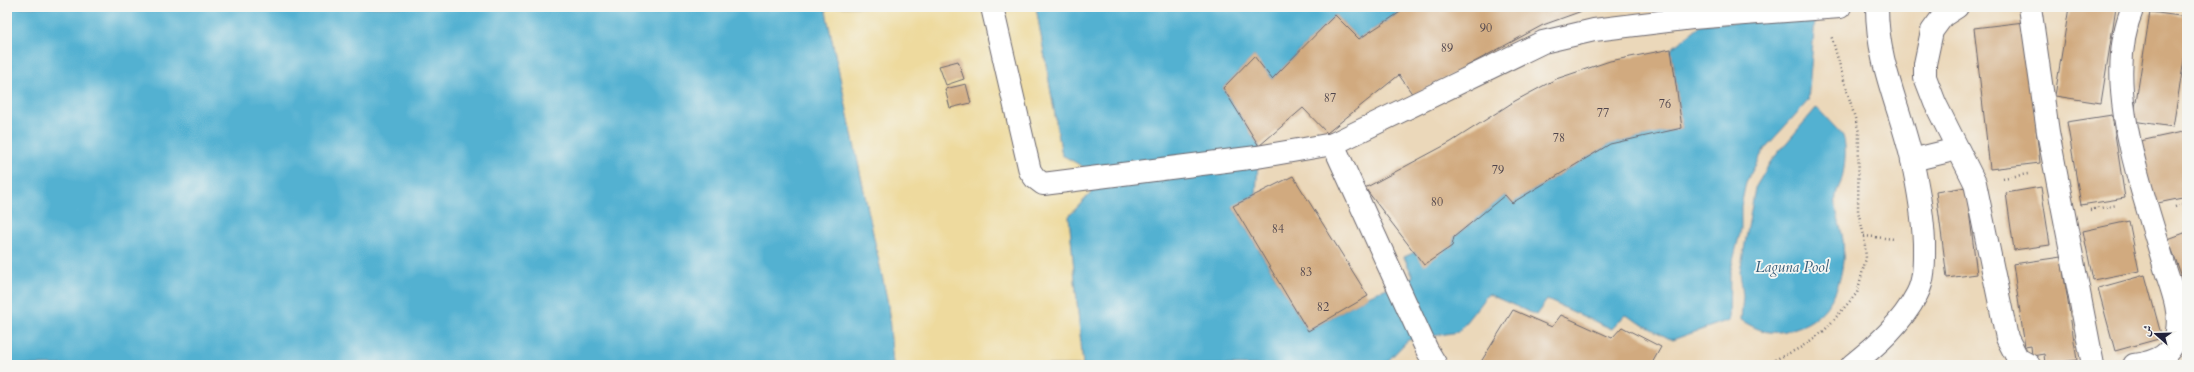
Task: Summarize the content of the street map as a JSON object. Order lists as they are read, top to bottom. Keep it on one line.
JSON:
{"water":["Laguna Pool"],"house_numbers":["90","89","87","76","77","78","79","80","84","83","82"],"north":"left"}
